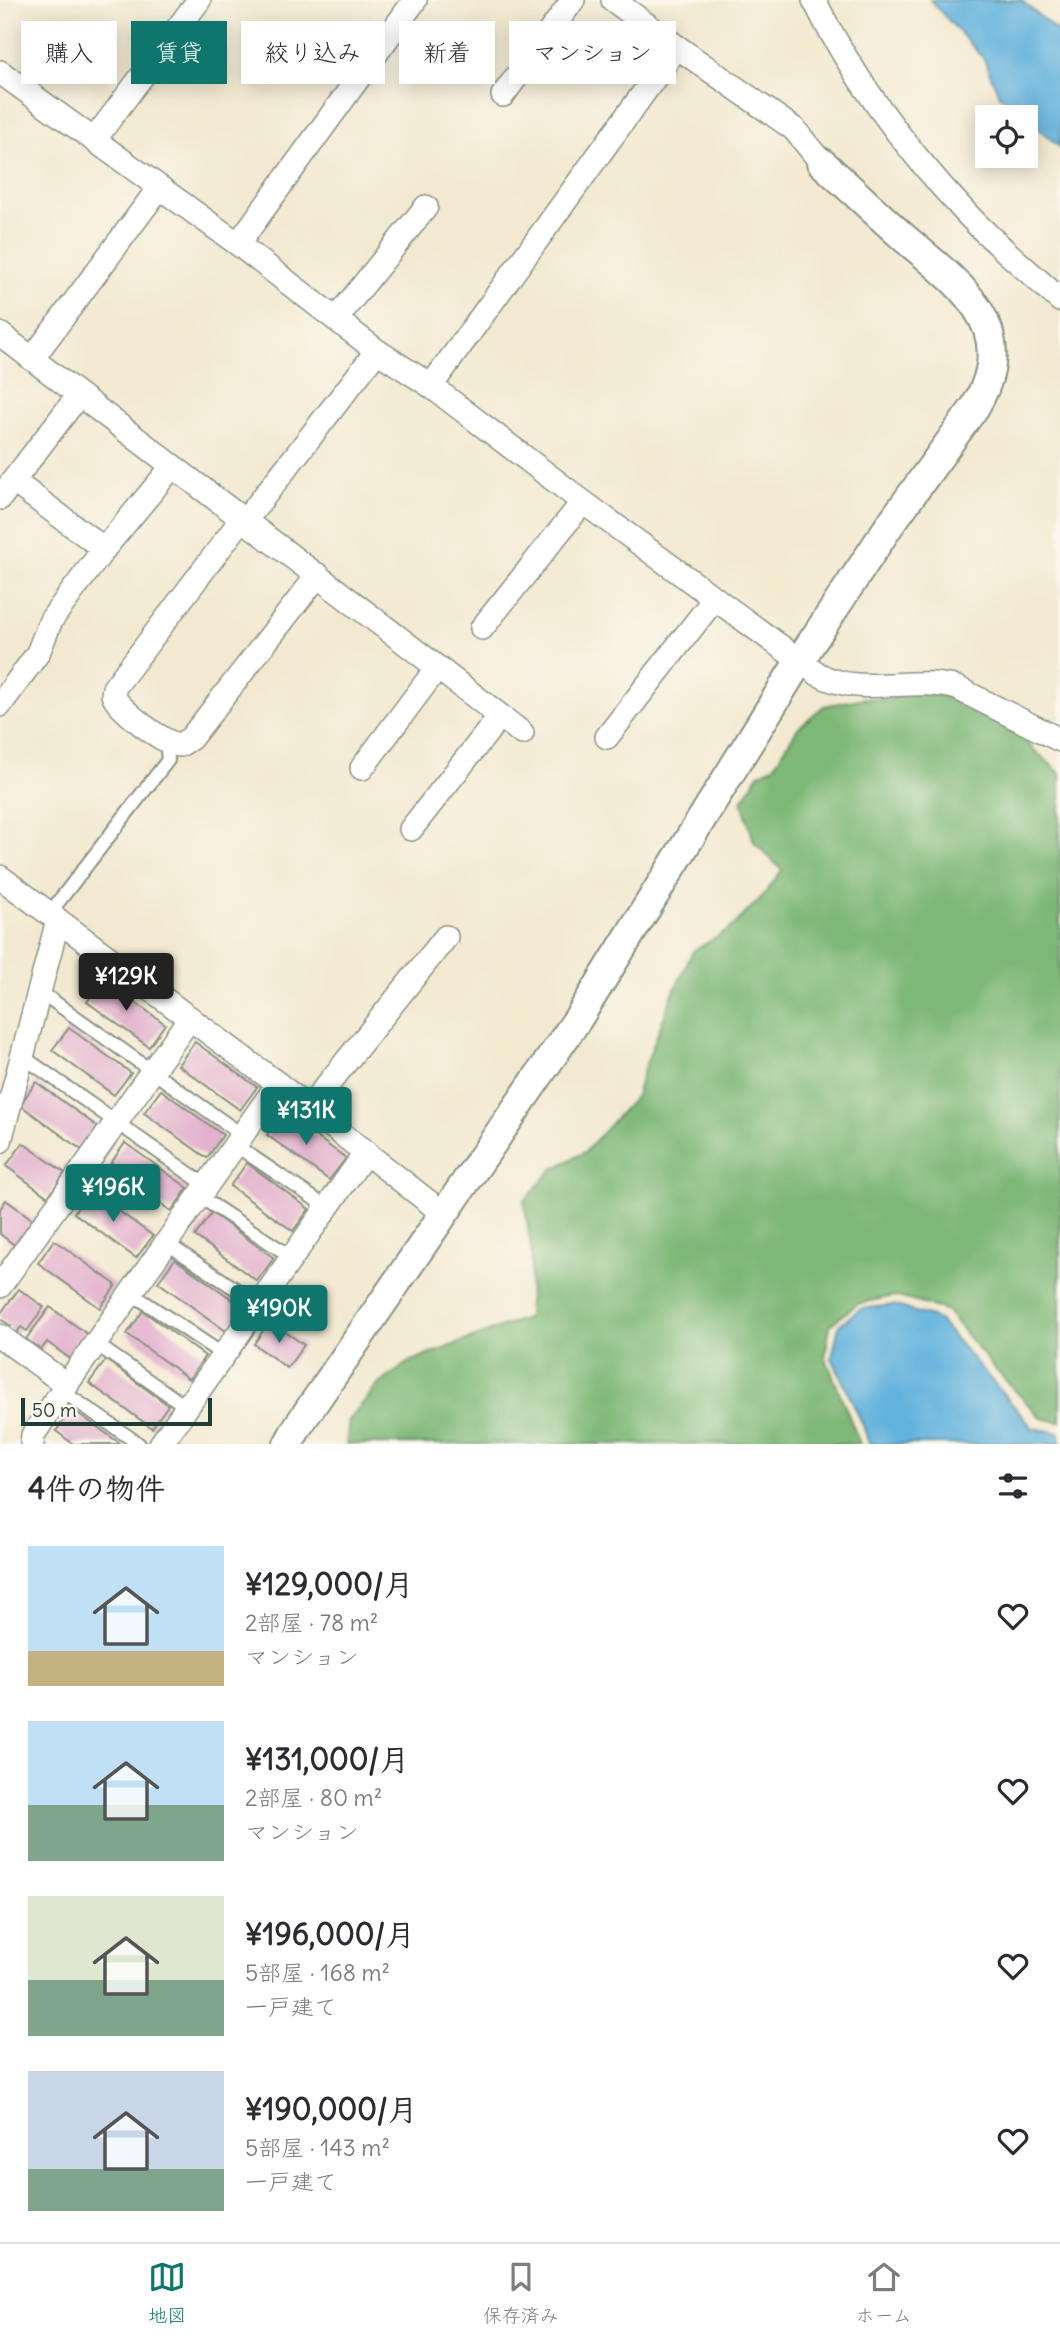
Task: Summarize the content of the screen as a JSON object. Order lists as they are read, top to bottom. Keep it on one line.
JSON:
{"scale_bar":"50 m","page":{"chip":["購入","賃貸","絞り込み","新着","マンション"],"price":["¥129K","¥131K","¥196K","¥190K"],"scale":"50 m","heading":"4件の物件","list":[{"name":"¥129,000/月","note":"2部屋 · 78 m² · マンション"},{"name":"¥131,000/月","note":"2部屋 · 80 m² · マンション"},{"name":"¥196,000/月","note":"5部屋 · 168 m² · 一戸建て"},{"name":"¥190,000/月","note":"5部屋 · 143 m² · 一戸建て"}],"tabs":["地図","保存済み","ホーム"]}}
